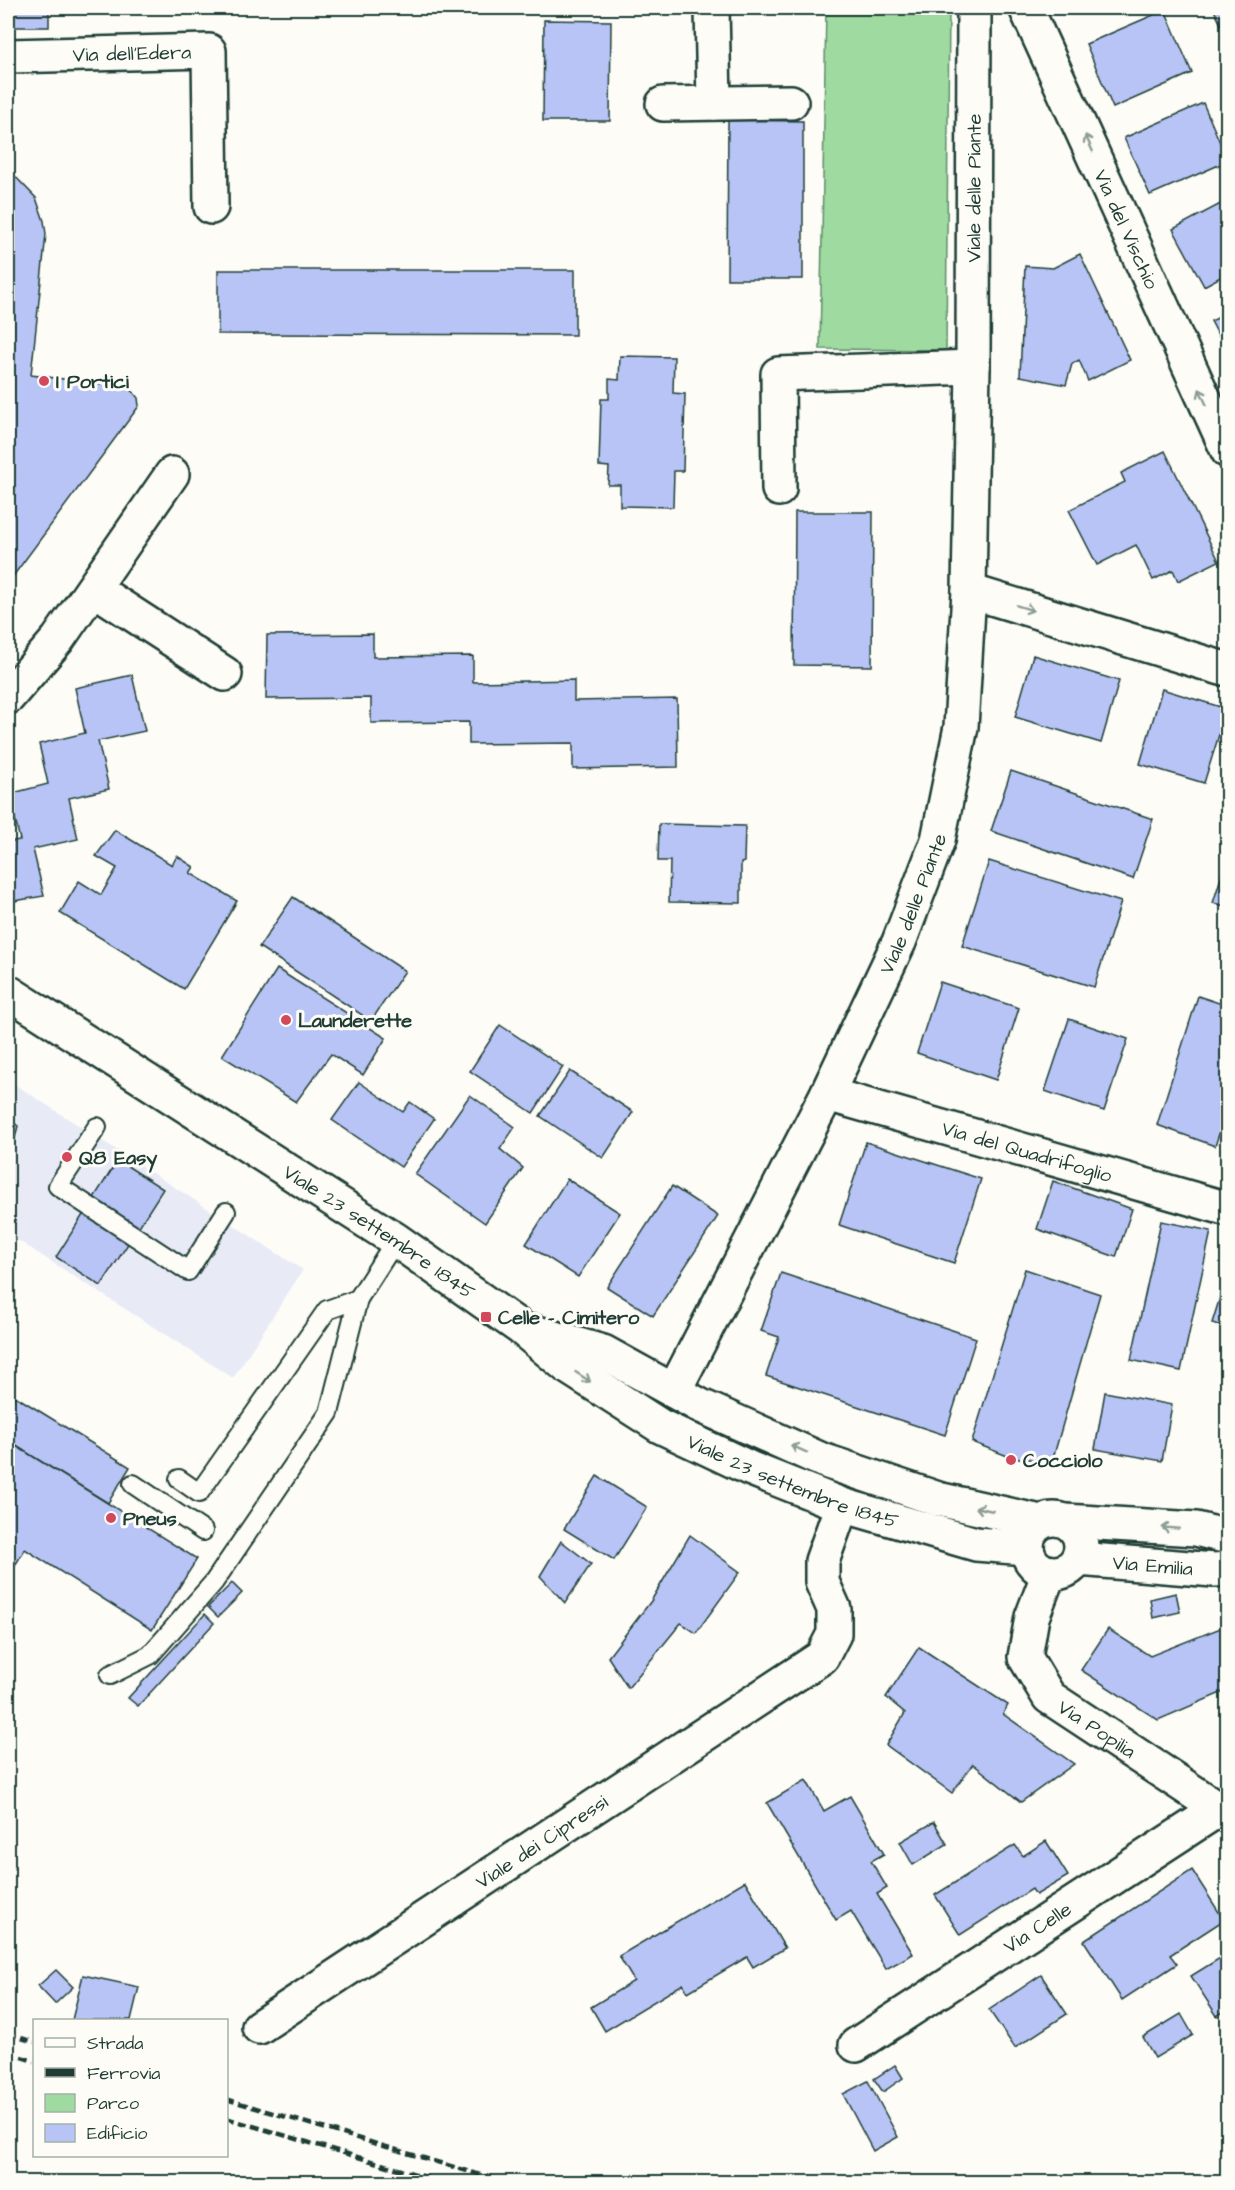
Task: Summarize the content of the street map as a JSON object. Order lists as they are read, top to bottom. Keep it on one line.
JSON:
{"streets":{"street":["Via dell'Edera","Viale delle Piante","Via del Vischio","Via del Quadrifoglio","Viale 23 settembre 1845","Via Emilia","Via Popilia","Viale dei Cipressi","Via Celle"]},"crossings":[["Viale delle Piante","Via del Quadrifoglio"],["Viale delle Piante","Viale 23 settembre 1845"],["Viale 23 settembre 1845","Via Emilia"],["Viale 23 settembre 1845","Via Popilia"],["Viale 23 settembre 1845","Viale dei Cipressi"],["Via Emilia","Via Popilia"],["Via Popilia","Via Celle"]],"one_way":["Via del Vischio"],"places":{"other":["I Portici","Launderette","Q8 Easy","Cocciolo","Pneus"],"transit":["Celle - Cimitero"]},"legend":["Strada","Ferrovia","Parco","Edificio"]}
